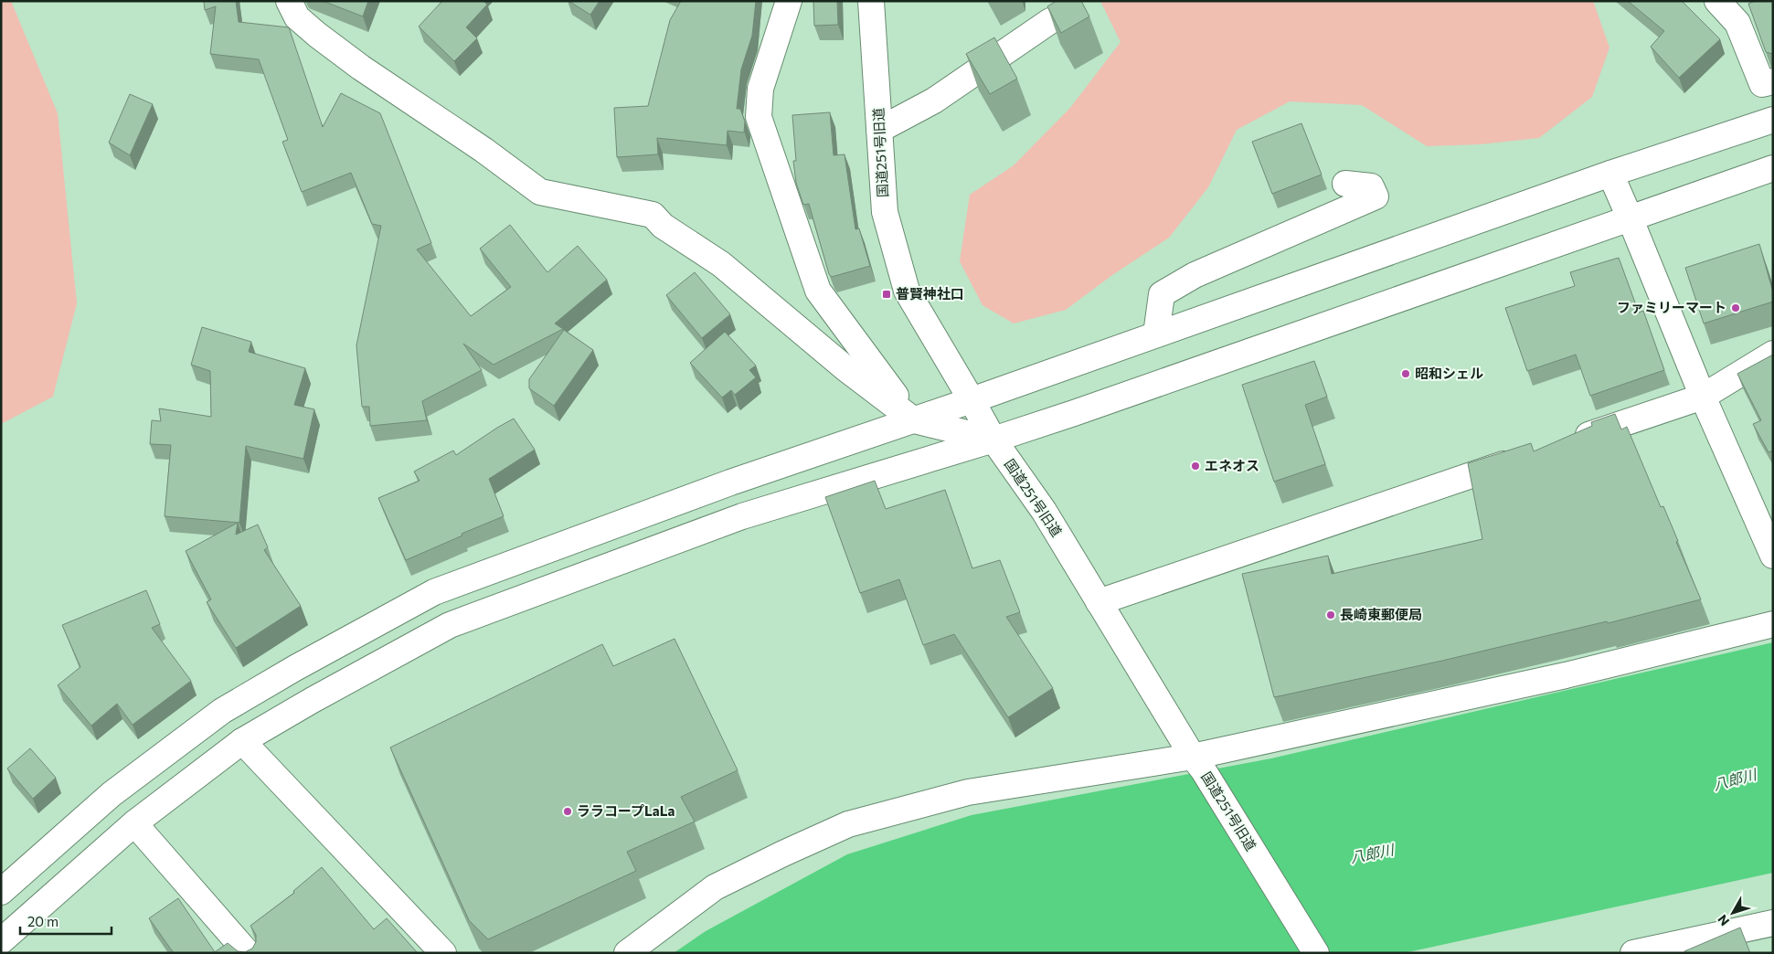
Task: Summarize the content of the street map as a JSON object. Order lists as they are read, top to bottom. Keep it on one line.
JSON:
{"streets":{"street":["国道251号旧道"]},"water":["八郎川"],"places":{"transit":["普賢神社口"],"other":["ファミリーマート","昭和シェル","エネオス","長崎東郵便局","ララコープLaLa"]},"scale_bar":"20 m","north":"bottom left"}
